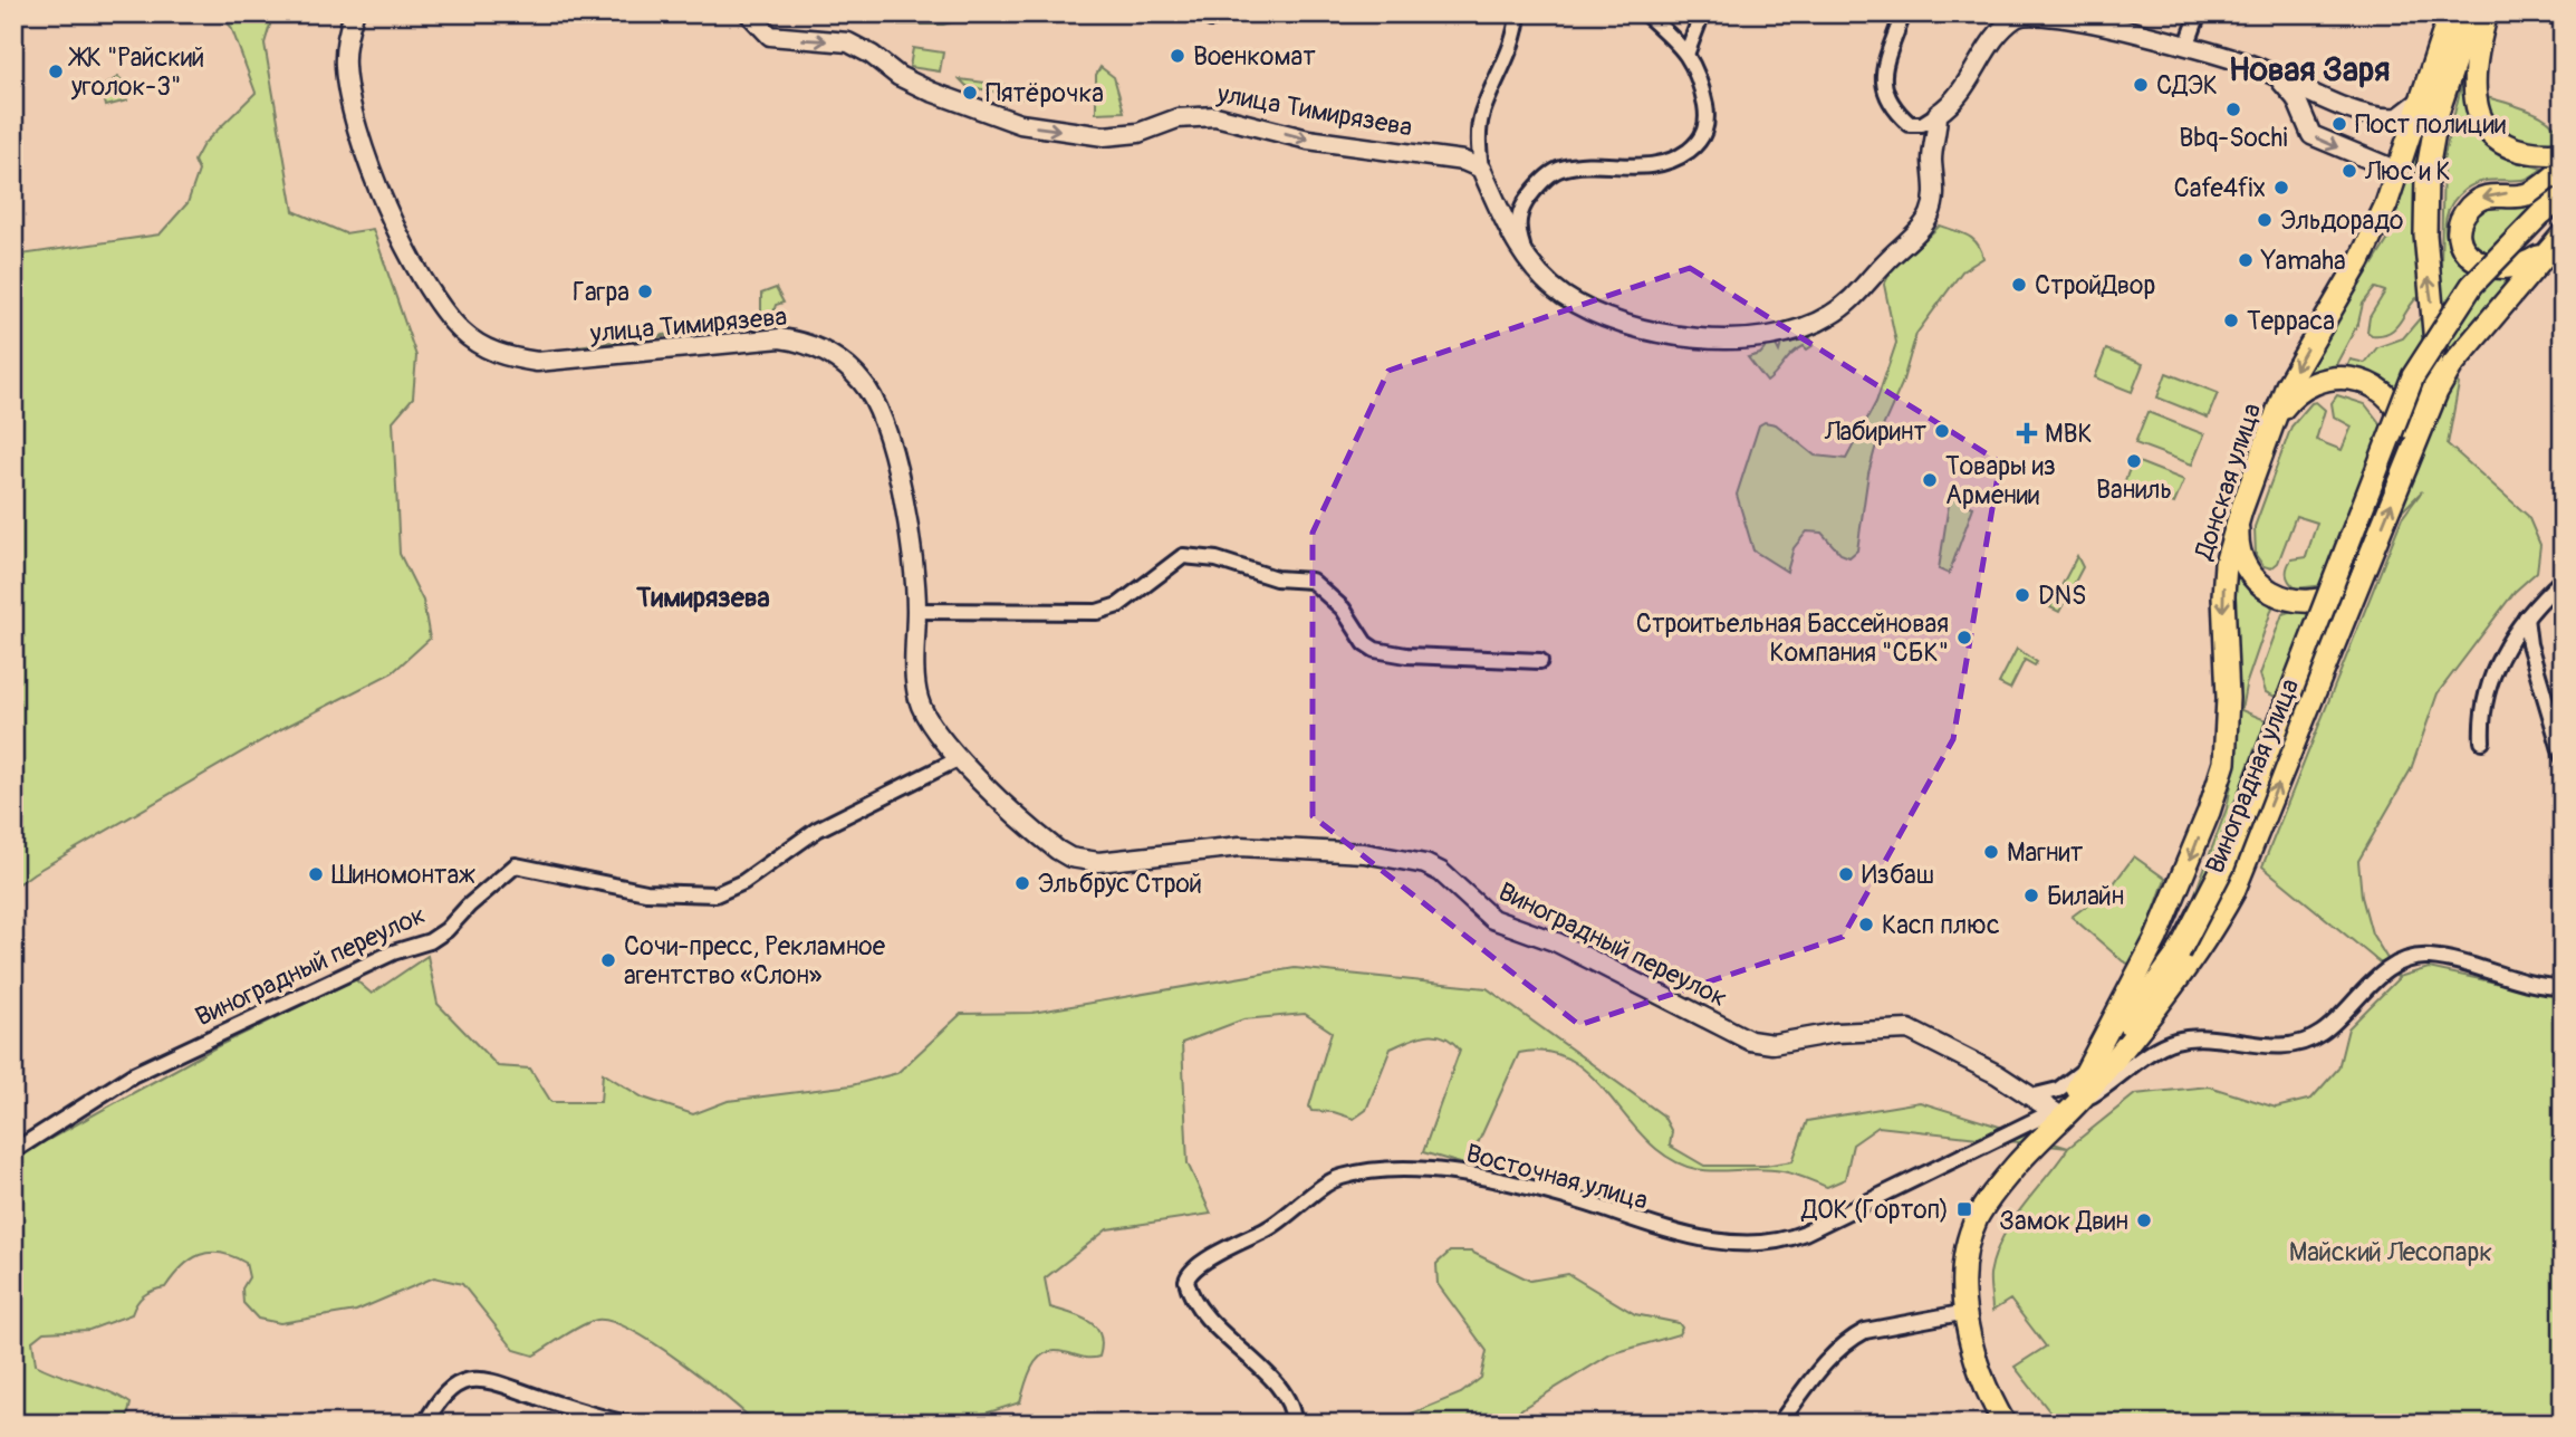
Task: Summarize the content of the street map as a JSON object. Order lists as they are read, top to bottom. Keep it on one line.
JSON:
{"streets":{"main road":["Донская улица","Виноградная улица"],"street":["улица Тимирязева","Виноградный переулок","Восточная улица"]},"crossings":[["улица Тимирязева","Виноградный переулок"],["Донская улица","Виноградная улица"],["Донская улица","Виноградный переулок"],["Донская улица","Восточная улица"],["Виноградная улица","Виноградный переулок"],["Виноградная улица","Восточная улица"],["Виноградный переулок","Восточная улица"]],"one_way":["улица Тимирязева"],"districts":["Новая Заря","Тимирязева"],"parks":["Майский Лесопарк"],"places":{"other":["Военкомат","ЖК \"Райский уголок-3\"","СДЭК","Пятёрочка","Bbq-Sochi","Пост полиции","Люс и К","Cafe4fix","Эльдорадо","Yamaha","СтройДвор","Гагра","Терраса","Лабиринт","Ваниль","Товары из Армении","DNS","Строитьельная Бассейновая Компания \"СБК\"","Магнит","Шиномонтаж","Избаш","Эльбрус Строй","Билайн","Касп плюс","Сочи-пресс, Рекламное агентство «Слон»","Замок Двин"],"health":["МВК"],"transit":["ДОК (Гортоп)"]}}
